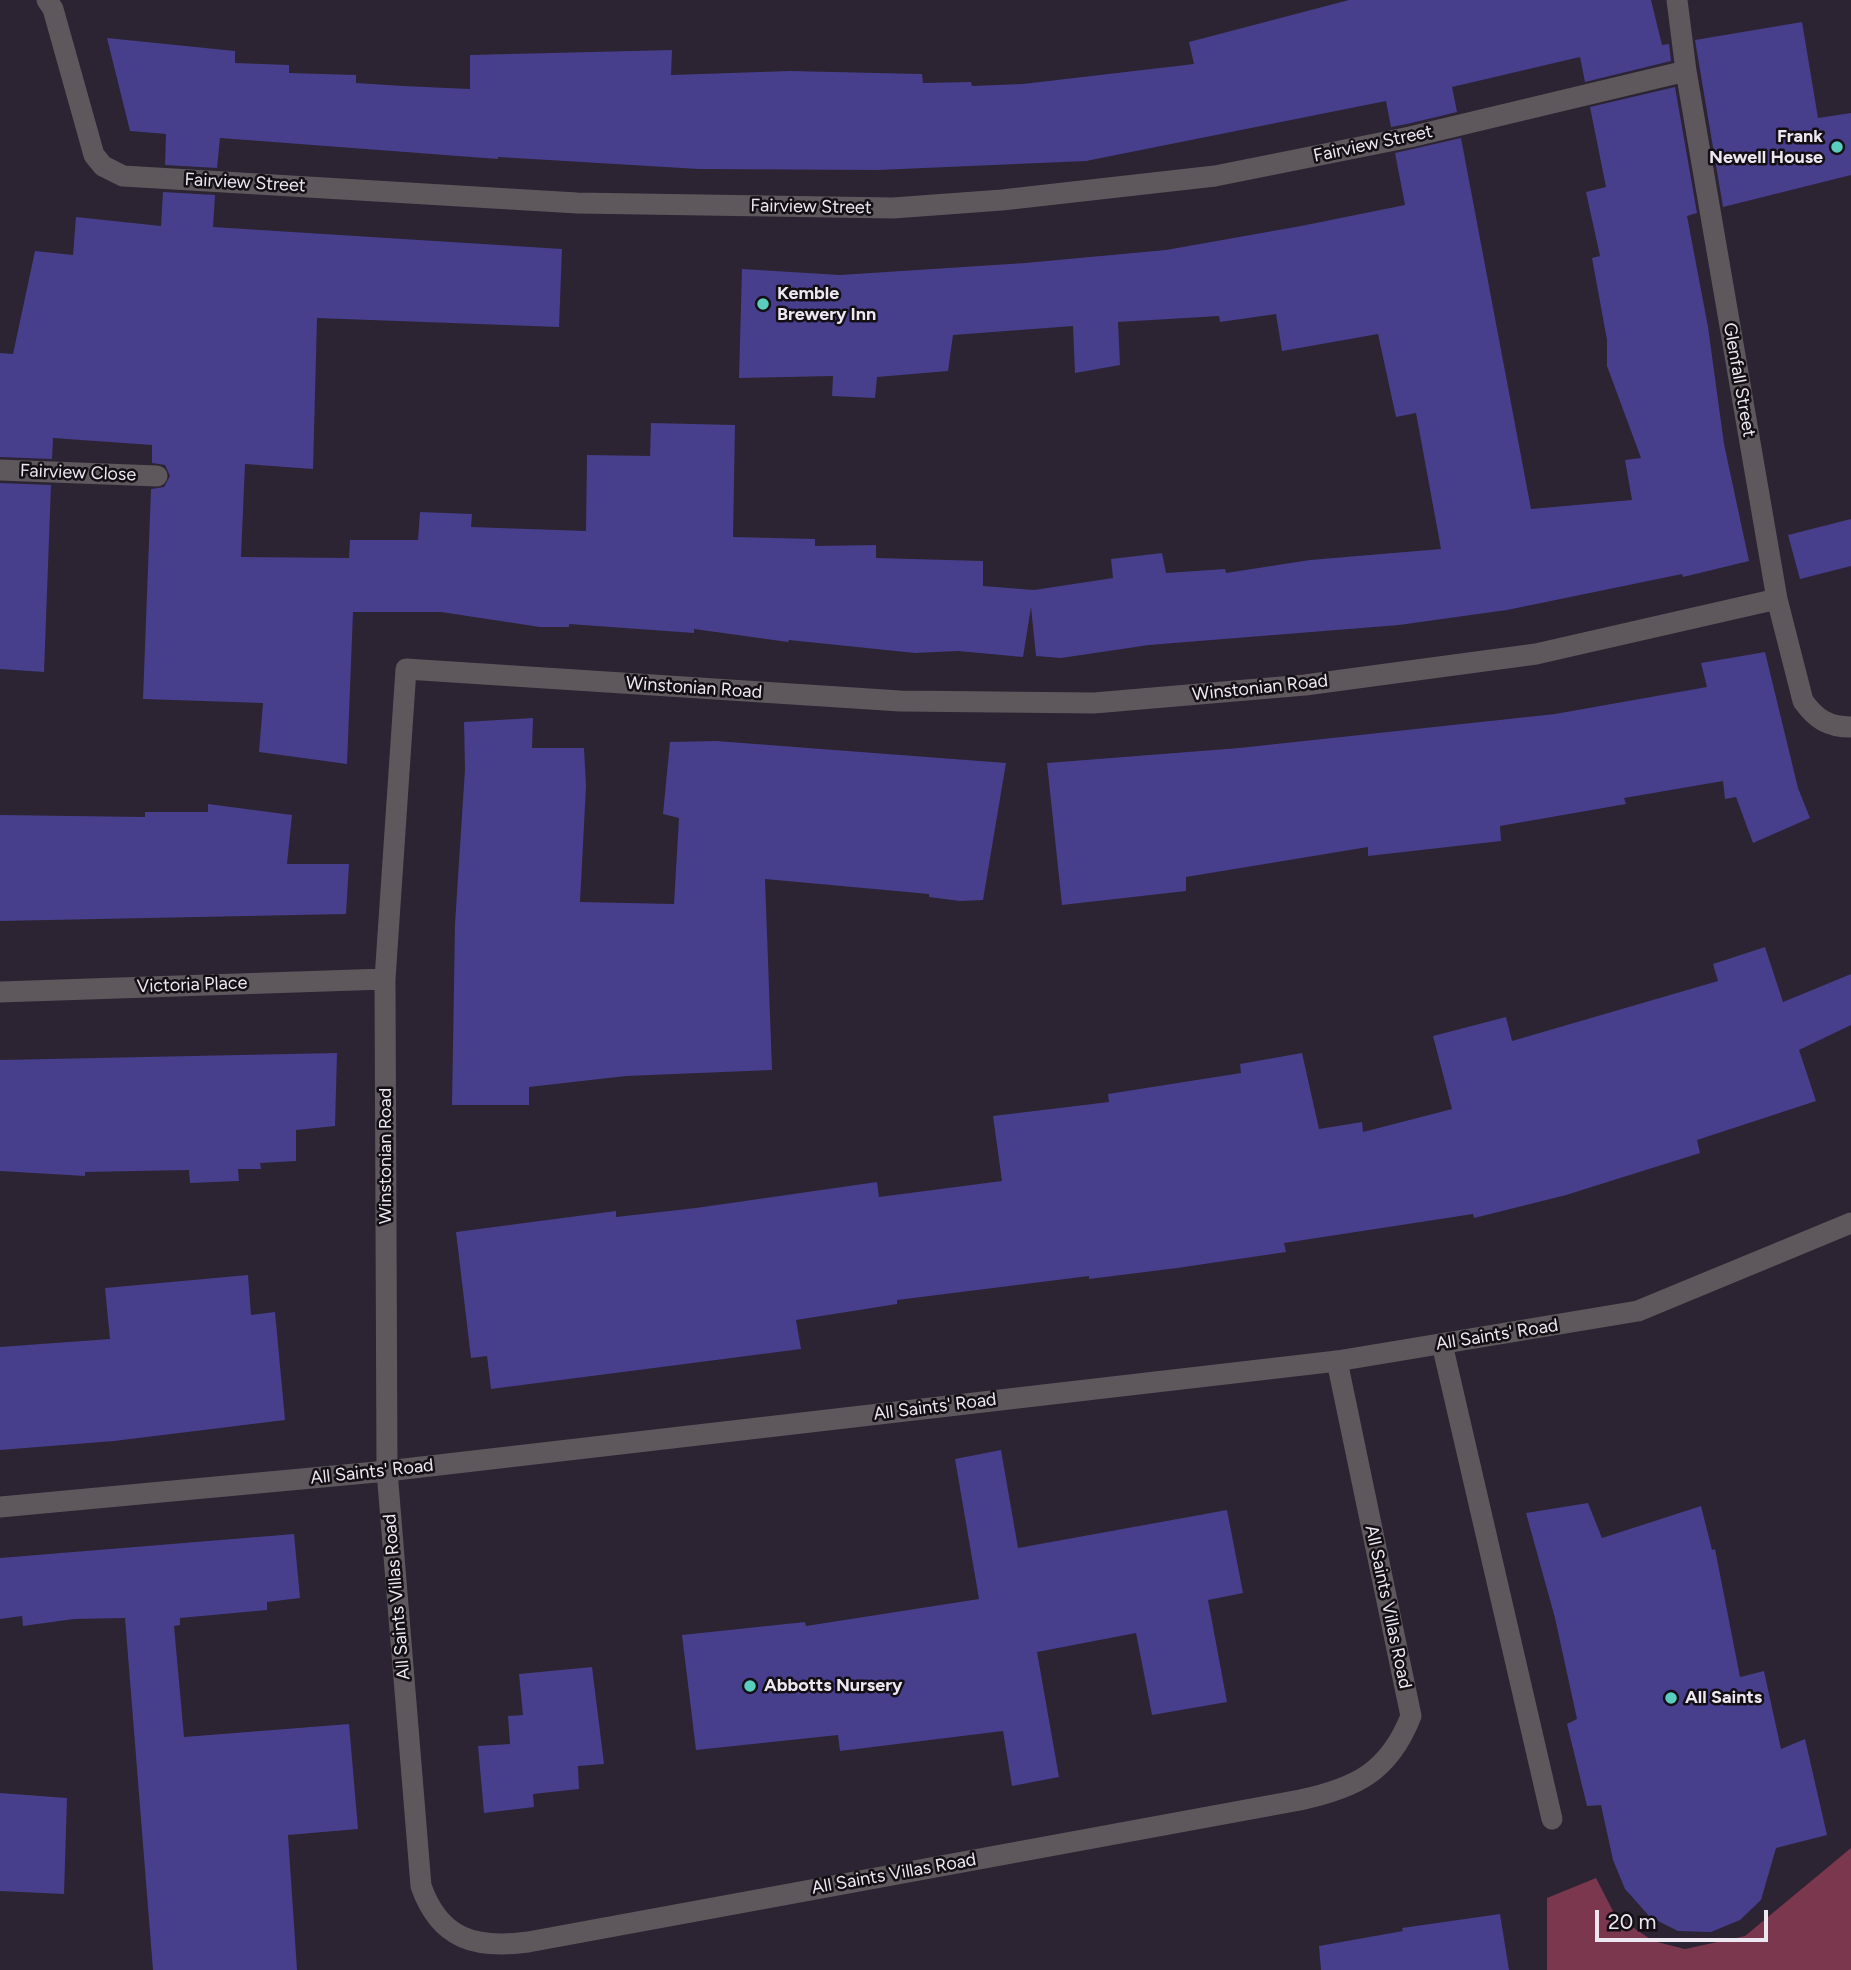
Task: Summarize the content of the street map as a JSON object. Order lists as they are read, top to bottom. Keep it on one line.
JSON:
{"streets":{"street":["Fairview Street","Glenfall Street","Fairview Close","Winstonian Road","Victoria Place","All Saints' Road","All Saints Villas Road"]},"crossings":[["Fairview Street","Glenfall Street"],["Glenfall Street","Winstonian Road"],["Winstonian Road","Victoria Place"],["Winstonian Road","All Saints' Road"],["Winstonian Road","All Saints Villas Road"],["All Saints' Road","All Saints Villas Road"]],"places":["Frank Newell House","Kemble Brewery Inn","Abbotts Nursery","All Saints"],"scale_bar":"20 m"}
